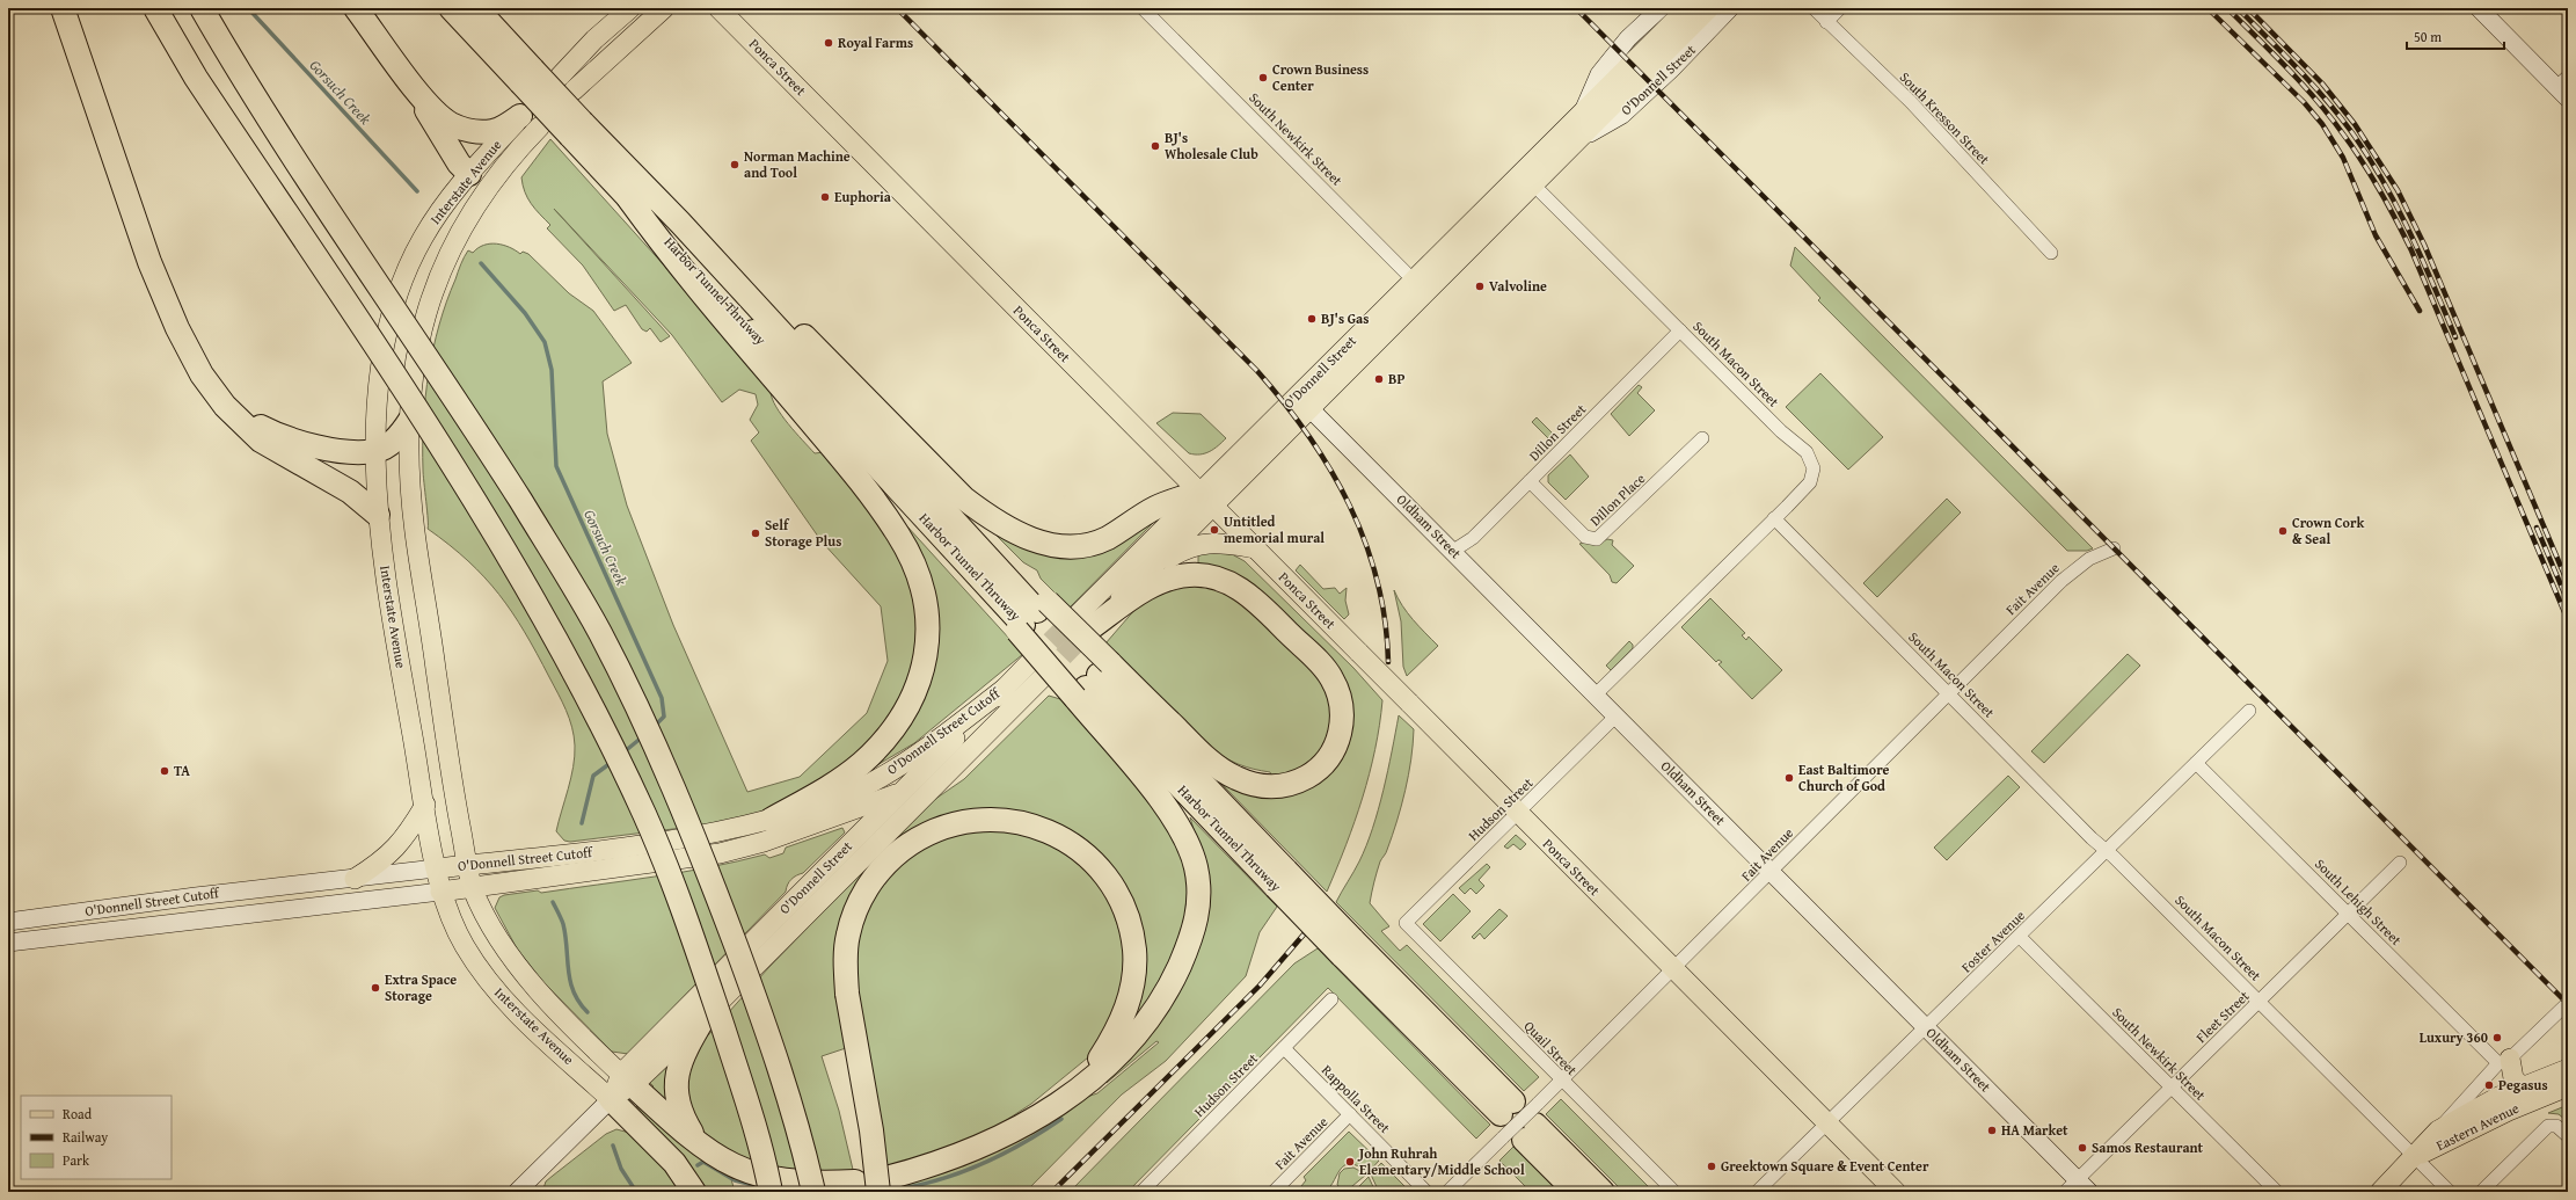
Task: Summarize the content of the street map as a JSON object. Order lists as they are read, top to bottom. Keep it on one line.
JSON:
{"streets":{"highway":["Harbor Tunnel Thruway"],"main road":["Ponca Street","O'Donnell Street","Interstate Avenue","O'Donnell Street Cutoff","Eastern Avenue"],"street":["South Kresson Street","South Newkirk Street","South Macon Street","Dillon Street","Dillon Place","Oldham Street","Fait Avenue","Hudson Street","South Lehigh Street","Foster Avenue","Fleet Street","Quail Street","Rappolla Street"]},"crossings":[["Ponca Street","O'Donnell Street"],["Ponca Street","Fait Avenue"],["Ponca Street","Hudson Street"],["Ponca Street","Foster Avenue"],["O'Donnell Street","South Newkirk Street"],["O'Donnell Street","Interstate Avenue"],["O'Donnell Street","South Macon Street"],["O'Donnell Street","Oldham Street"],["O'Donnell Street","O'Donnell Street Cutoff"],["South Newkirk Street","Foster Avenue"],["South Newkirk Street","Fleet Street"],["Interstate Avenue","O'Donnell Street Cutoff"],["South Macon Street","Dillon Street"],["South Macon Street","Fait Avenue"],["South Macon Street","Foster Avenue"],["South Macon Street","Fleet Street"],["South Macon Street","Eastern Avenue"],["Dillon Street","Dillon Place"],["Dillon Street","Oldham Street"],["Oldham Street","Fait Avenue"],["Oldham Street","Hudson Street"],["Oldham Street","Foster Avenue"],["Oldham Street","Fleet Street"],["Fait Avenue","Quail Street"],["Fait Avenue","Rappolla Street"],["Hudson Street","Quail Street"],["Hudson Street","Rappolla Street"],["South Lehigh Street","Foster Avenue"],["South Lehigh Street","Fleet Street"],["South Lehigh Street","Eastern Avenue"]],"water":["Gorsuch Creek"],"places":["Royal Farms","Crown Business Center","BJ's Wholesale Club","Norman Machine and Tool","Euphoria","Valvoline","BJ's Gas","BP","Untitled memorial mural","Crown Cork & Seal","Self Storage Plus","TA","East Baltimore Church of God","Extra Space Storage","Luxury 360","Pegasus","HA Market","Samos Restaurant","John Ruhrah Elementary/Middle School","Greektown Square & Event Center"],"legend":["Road","Railway","Park"],"scale_bar":"50 m"}
